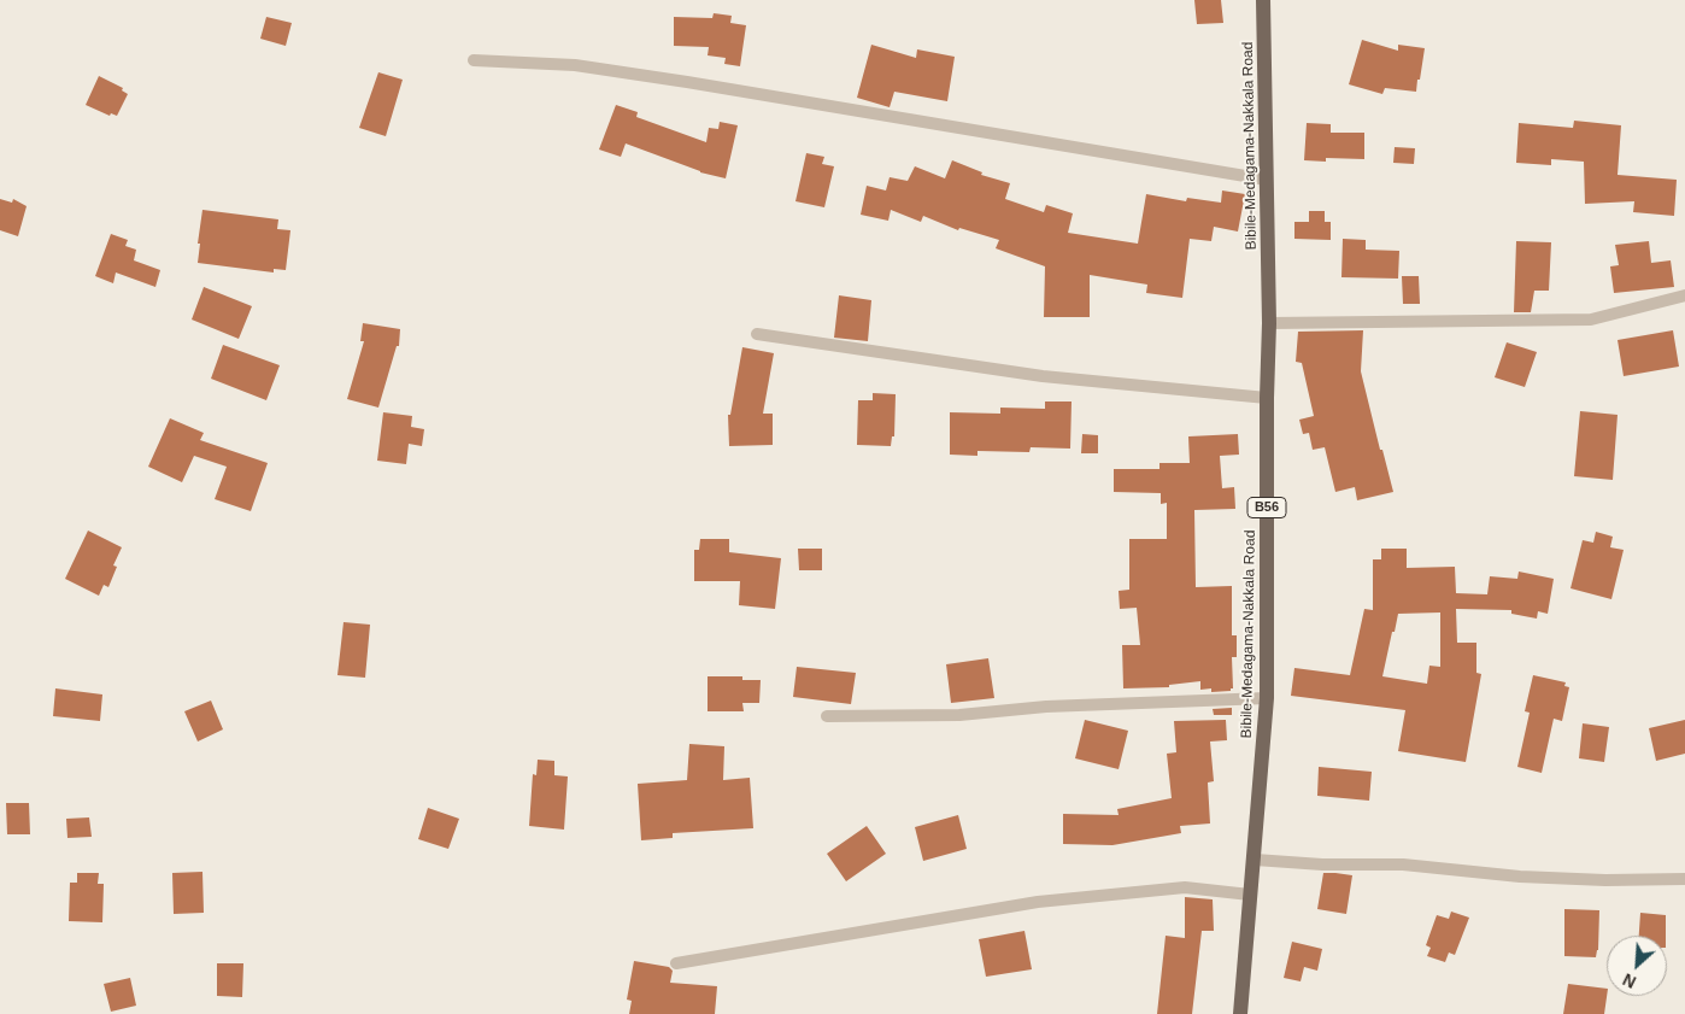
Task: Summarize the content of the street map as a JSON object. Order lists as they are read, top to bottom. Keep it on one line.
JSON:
{"streets":{"main road":["Bibile-Medagama-Nakkala Road","B56"]},"north":"bottom left"}
